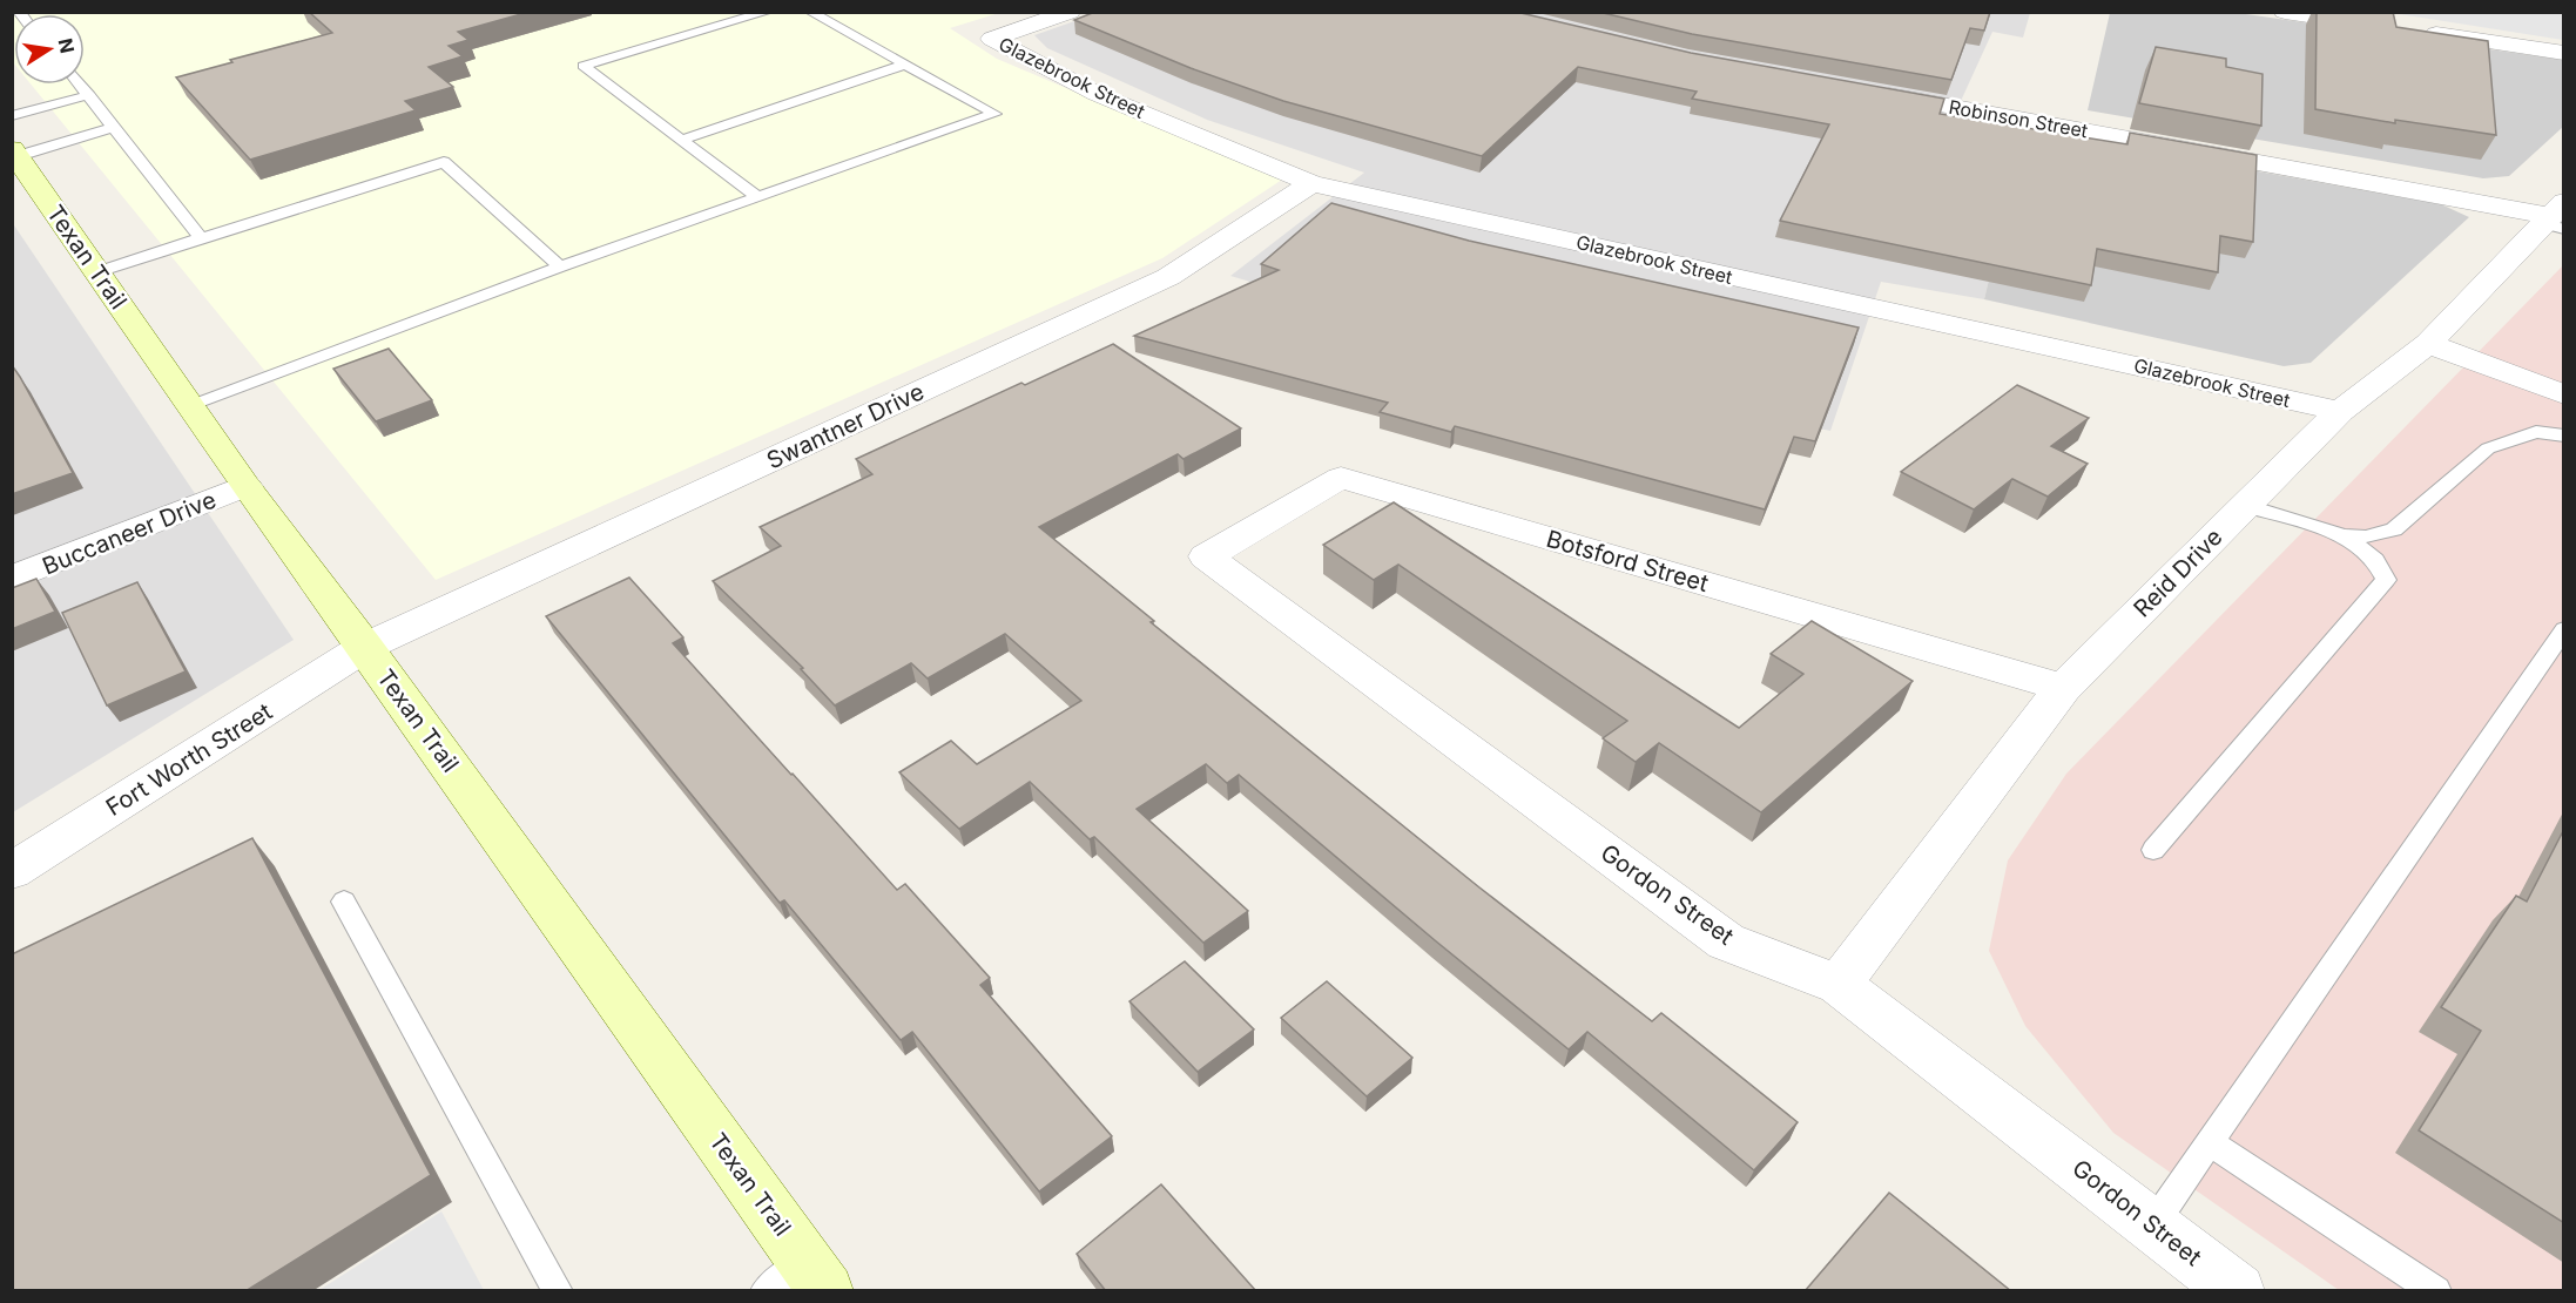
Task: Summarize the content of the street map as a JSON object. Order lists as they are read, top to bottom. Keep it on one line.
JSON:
{"streets":{"street":["Glazebrook Street","Robinson Street","Texan Trail","Swantner Drive","Buccaneer Drive","Botsford Street","Reid Drive","Fort Worth Street","Gordon Street"]},"crossings":[["Glazebrook Street","Swantner Drive"],["Glazebrook Street","Reid Drive"],["Robinson Street","Reid Drive"],["Texan Trail","Swantner Drive"],["Texan Trail","Buccaneer Drive"],["Texan Trail","Fort Worth Street"],["Swantner Drive","Fort Worth Street"],["Botsford Street","Reid Drive"],["Botsford Street","Gordon Street"],["Reid Drive","Gordon Street"]],"north":"right"}
